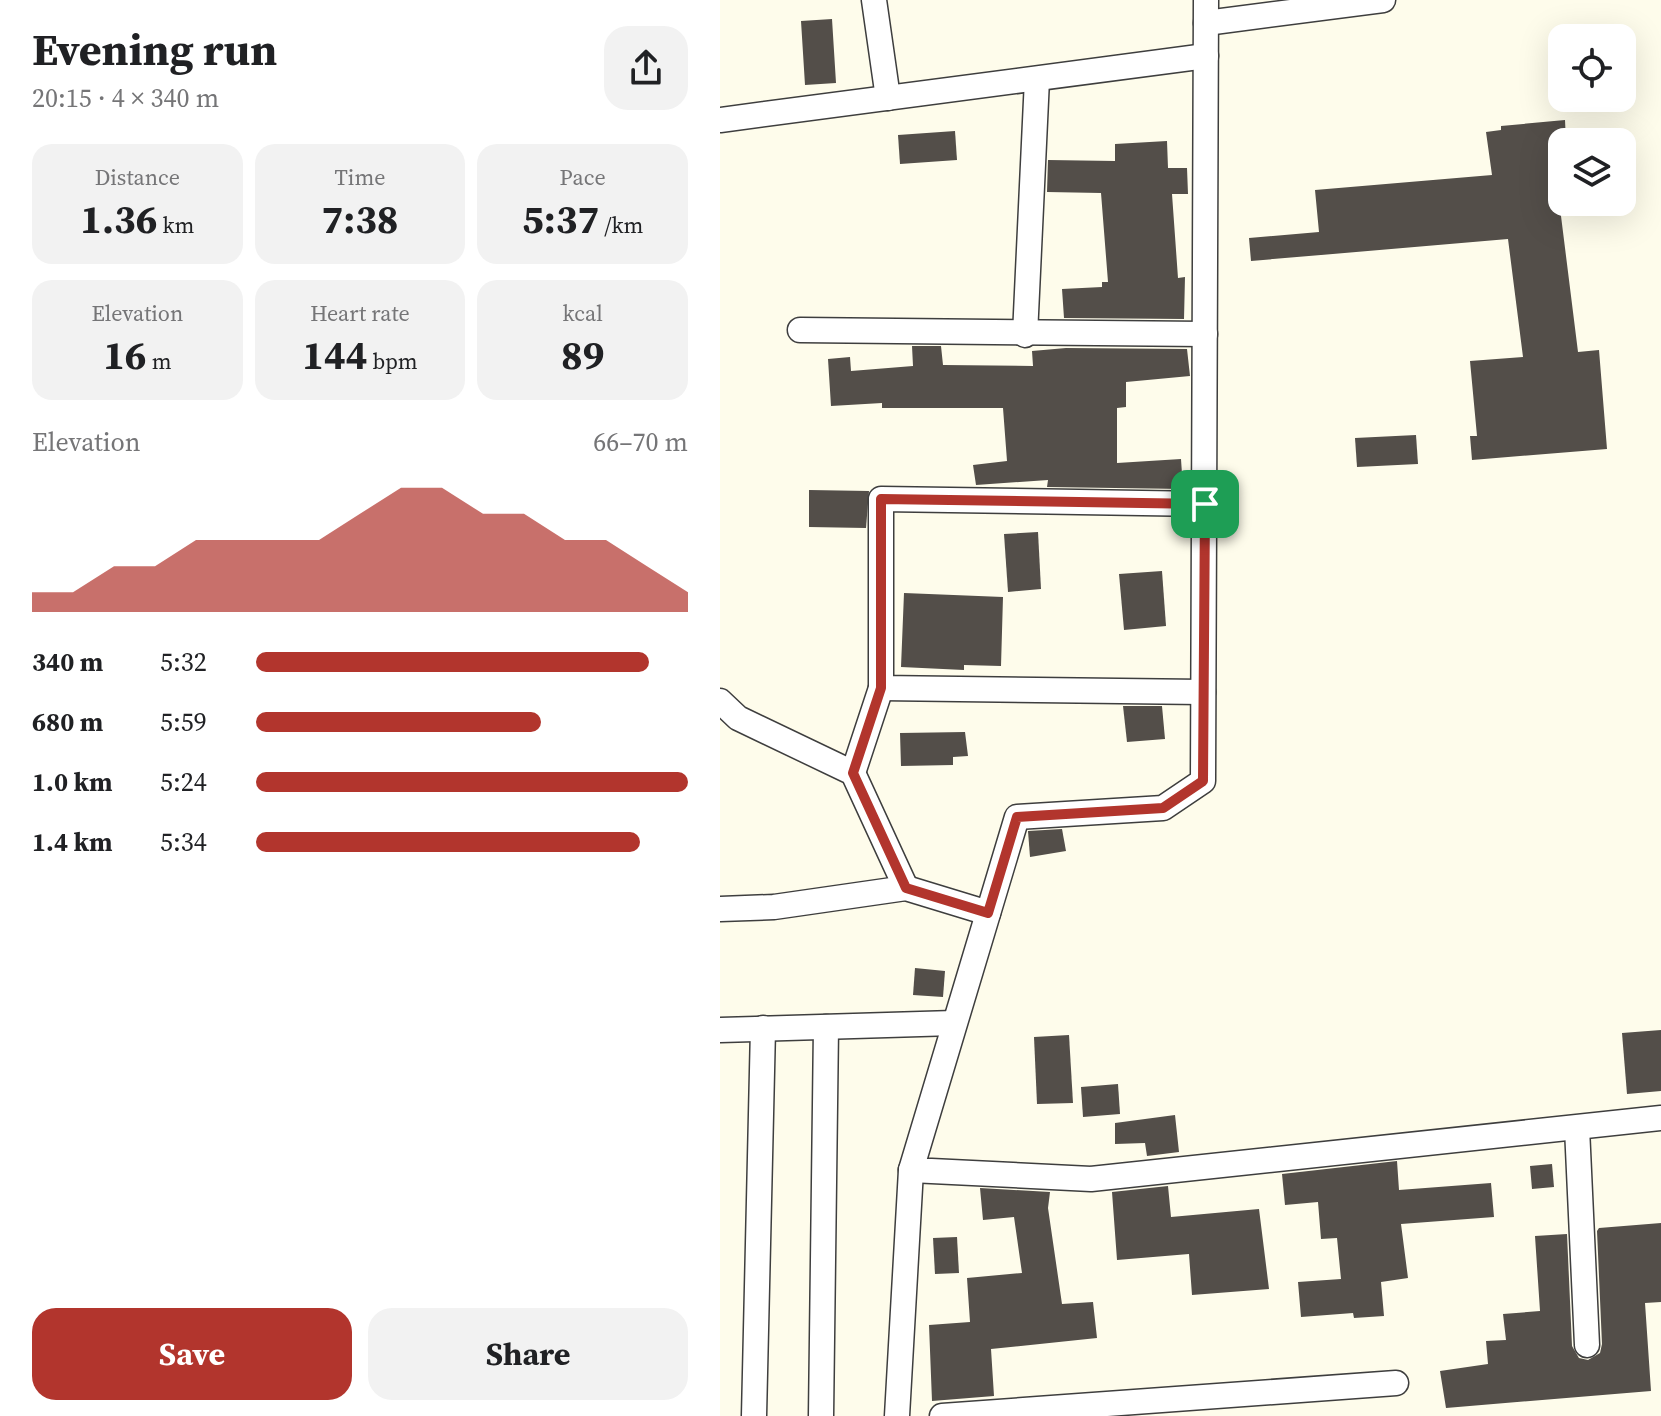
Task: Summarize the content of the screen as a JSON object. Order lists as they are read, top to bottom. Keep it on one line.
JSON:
{"page":{"heading":["Evening run","20:15 · 4 × 340 m"],"stats":[["Distance","1.36 km"],["Time","7:38"],["Pace","5:37 /km"],["Elevation","16 m"],["Heart rate","144 bpm"],["kcal","89"]],"chart":["Elevation","66–70 m"],"list":[{"name":"340 m","note":"5:32"},{"name":"680 m","note":"5:59"},{"name":"1.0 km","note":"5:24"},{"name":"1.4 km","note":"5:34"}],"buttons":["Save","Share"]}}
